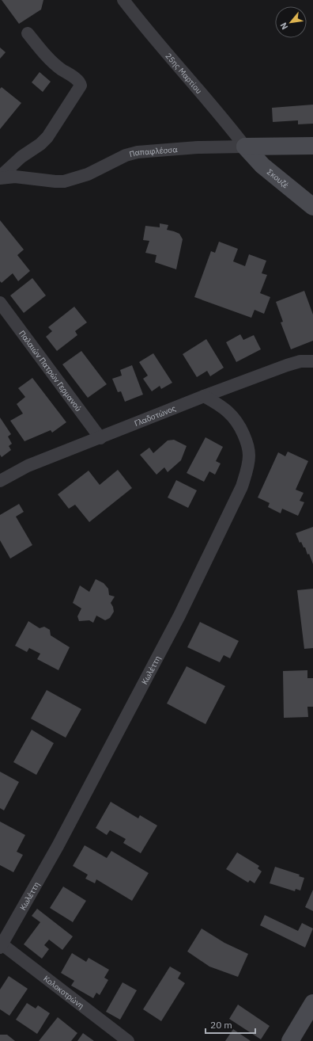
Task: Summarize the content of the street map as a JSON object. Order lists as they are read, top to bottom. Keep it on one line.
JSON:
{"streets":{"street":["25ης Μαρτίου","Παπαφλέσσα","Σκουζέ","Παλαιών Πατρών Γερμανού","Γλαδστώνος","Κωλέττη","Κολοκοτρώνη"]},"crossings":[["25ης Μαρτίου","Παπαφλέσσα"],["25ης Μαρτίου","Σκουζέ"],["Παπαφλέσσα","Σκουζέ"],["Παλαιών Πατρών Γερμανού","Γλαδστώνος"],["Γλαδστώνος","Κωλέττη"],["Κωλέττη","Κολοκοτρώνη"]],"scale_bar":"20 m","north":"bottom left"}
